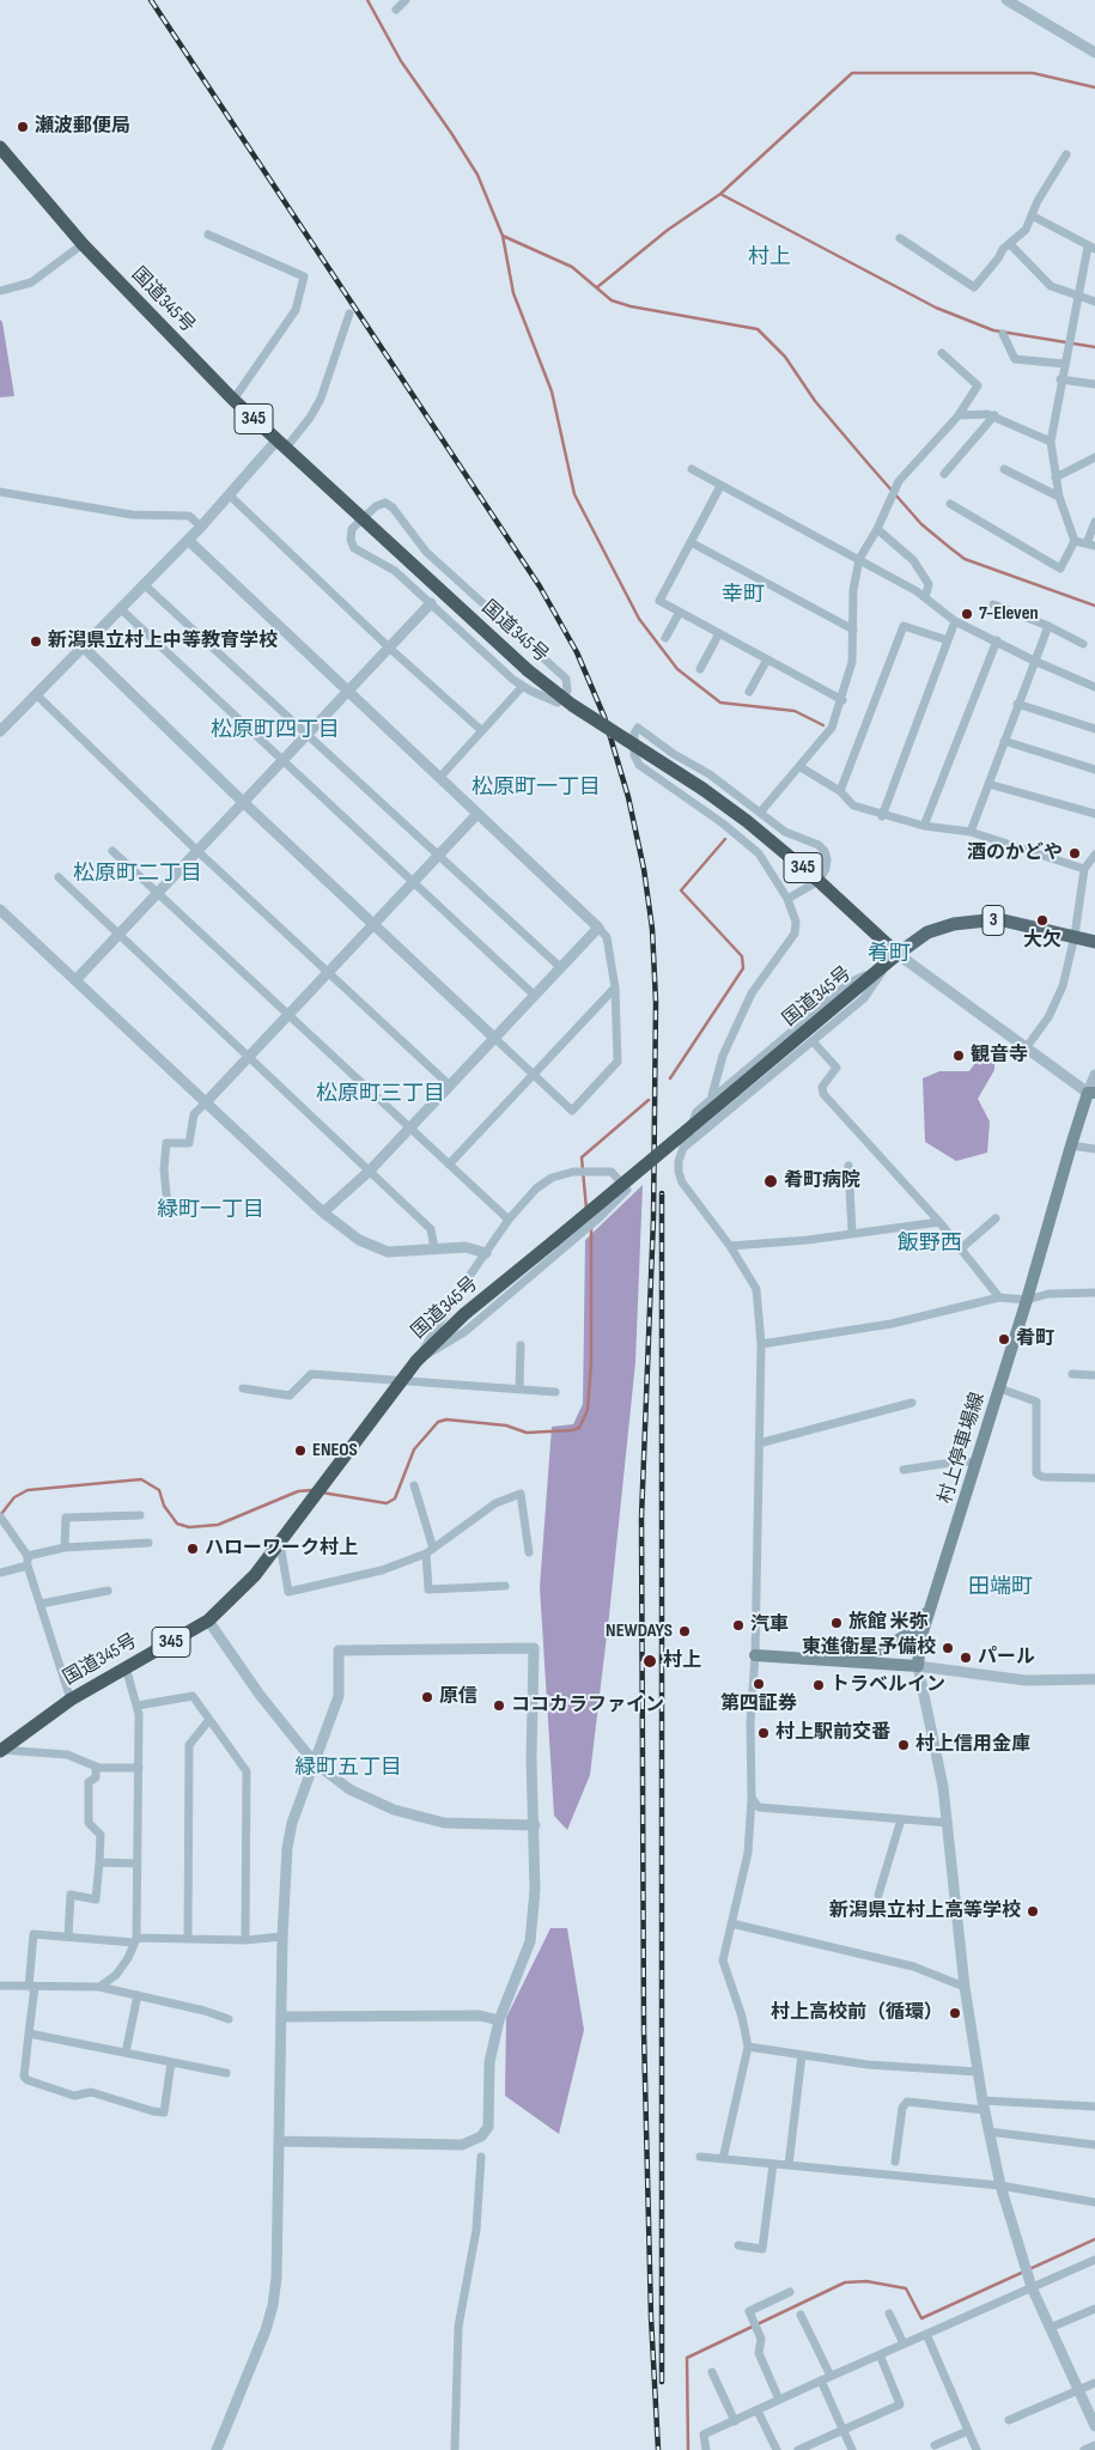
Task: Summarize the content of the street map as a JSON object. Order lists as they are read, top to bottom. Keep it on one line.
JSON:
{"streets":{"highway":["国道345号","345"],"main road":["3","村上停車場線"]},"crossings":[["国道345号","3"]],"districts":["村上","幸町","松原町四丁目","松原町一丁目","松原町二丁目","肴町","松原町三丁目","緑町一丁目","飯野西","田端町","緑町五丁目"],"places":["瀬波郵便局","7-Eleven","新潟県立村上中等教育学校","酒のかどや","大欠","観音寺","肴町病院","肴町","ENEOS","ハローワーク村上","旅館 米弥","汽車","NEWDAYS","東進衛星予備校","パール","村上","第四証券","トラベルイン","原信","ココカラファイン","村上駅前交番","村上信用金庫","新潟県立村上高等学校","村上高校前（循環）"]}
